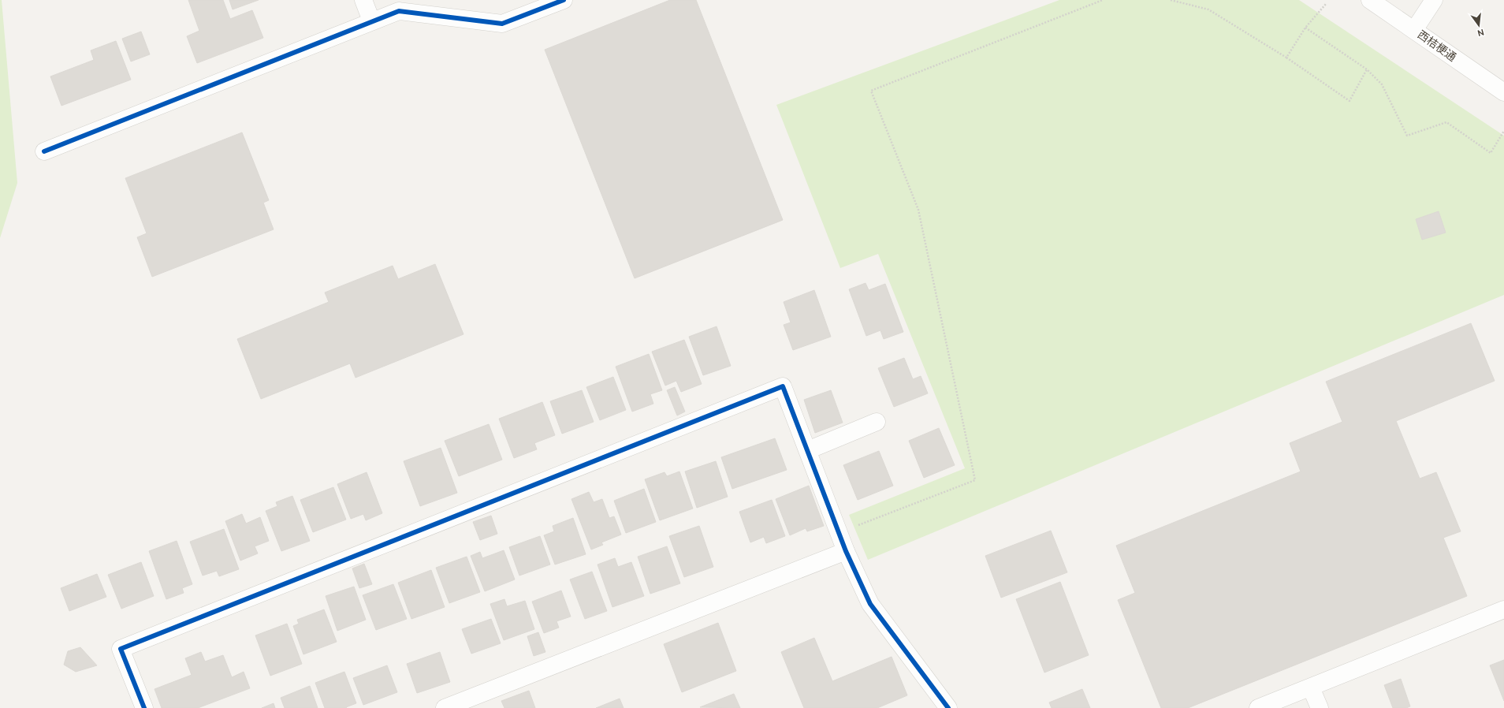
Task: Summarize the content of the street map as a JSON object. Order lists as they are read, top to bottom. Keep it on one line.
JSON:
{"streets":{"street":["西桔梗通"]},"north":"bottom"}
